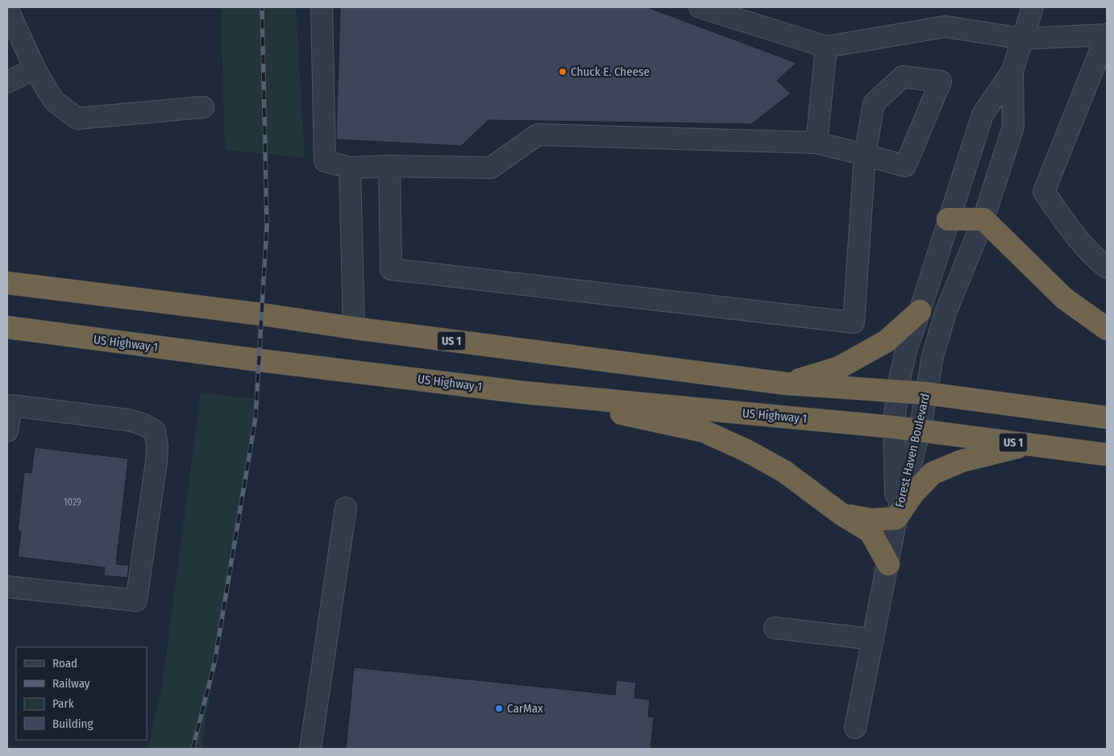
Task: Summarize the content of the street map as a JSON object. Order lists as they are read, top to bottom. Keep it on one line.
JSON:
{"streets":{"highway":["US 1","US Highway 1"],"street":["Forest Haven Boulevard"]},"crossings":[["US 1","US Highway 1"],["US 1","Forest Haven Boulevard"],["US Highway 1","Forest Haven Boulevard"]],"places":["Chuck E. Cheese","CarMax"],"house_numbers":["1029"],"legend":["Road","Railway","Park","Building"]}
